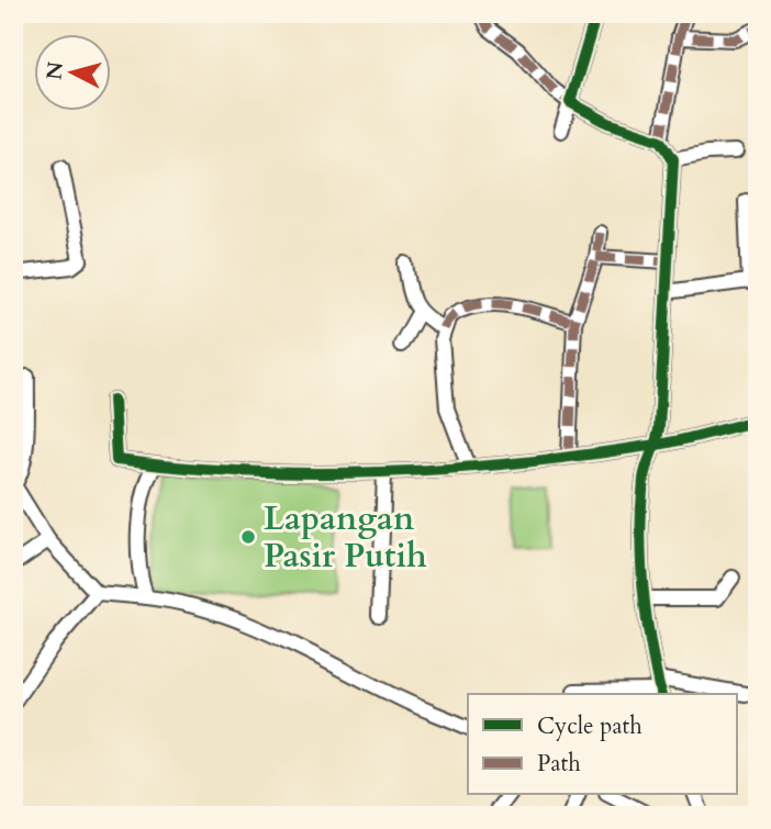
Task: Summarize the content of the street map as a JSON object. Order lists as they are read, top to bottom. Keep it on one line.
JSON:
{"places":["Lapangan Pasir Putih"],"legend":["Cycle path","Path"],"north":"left"}
